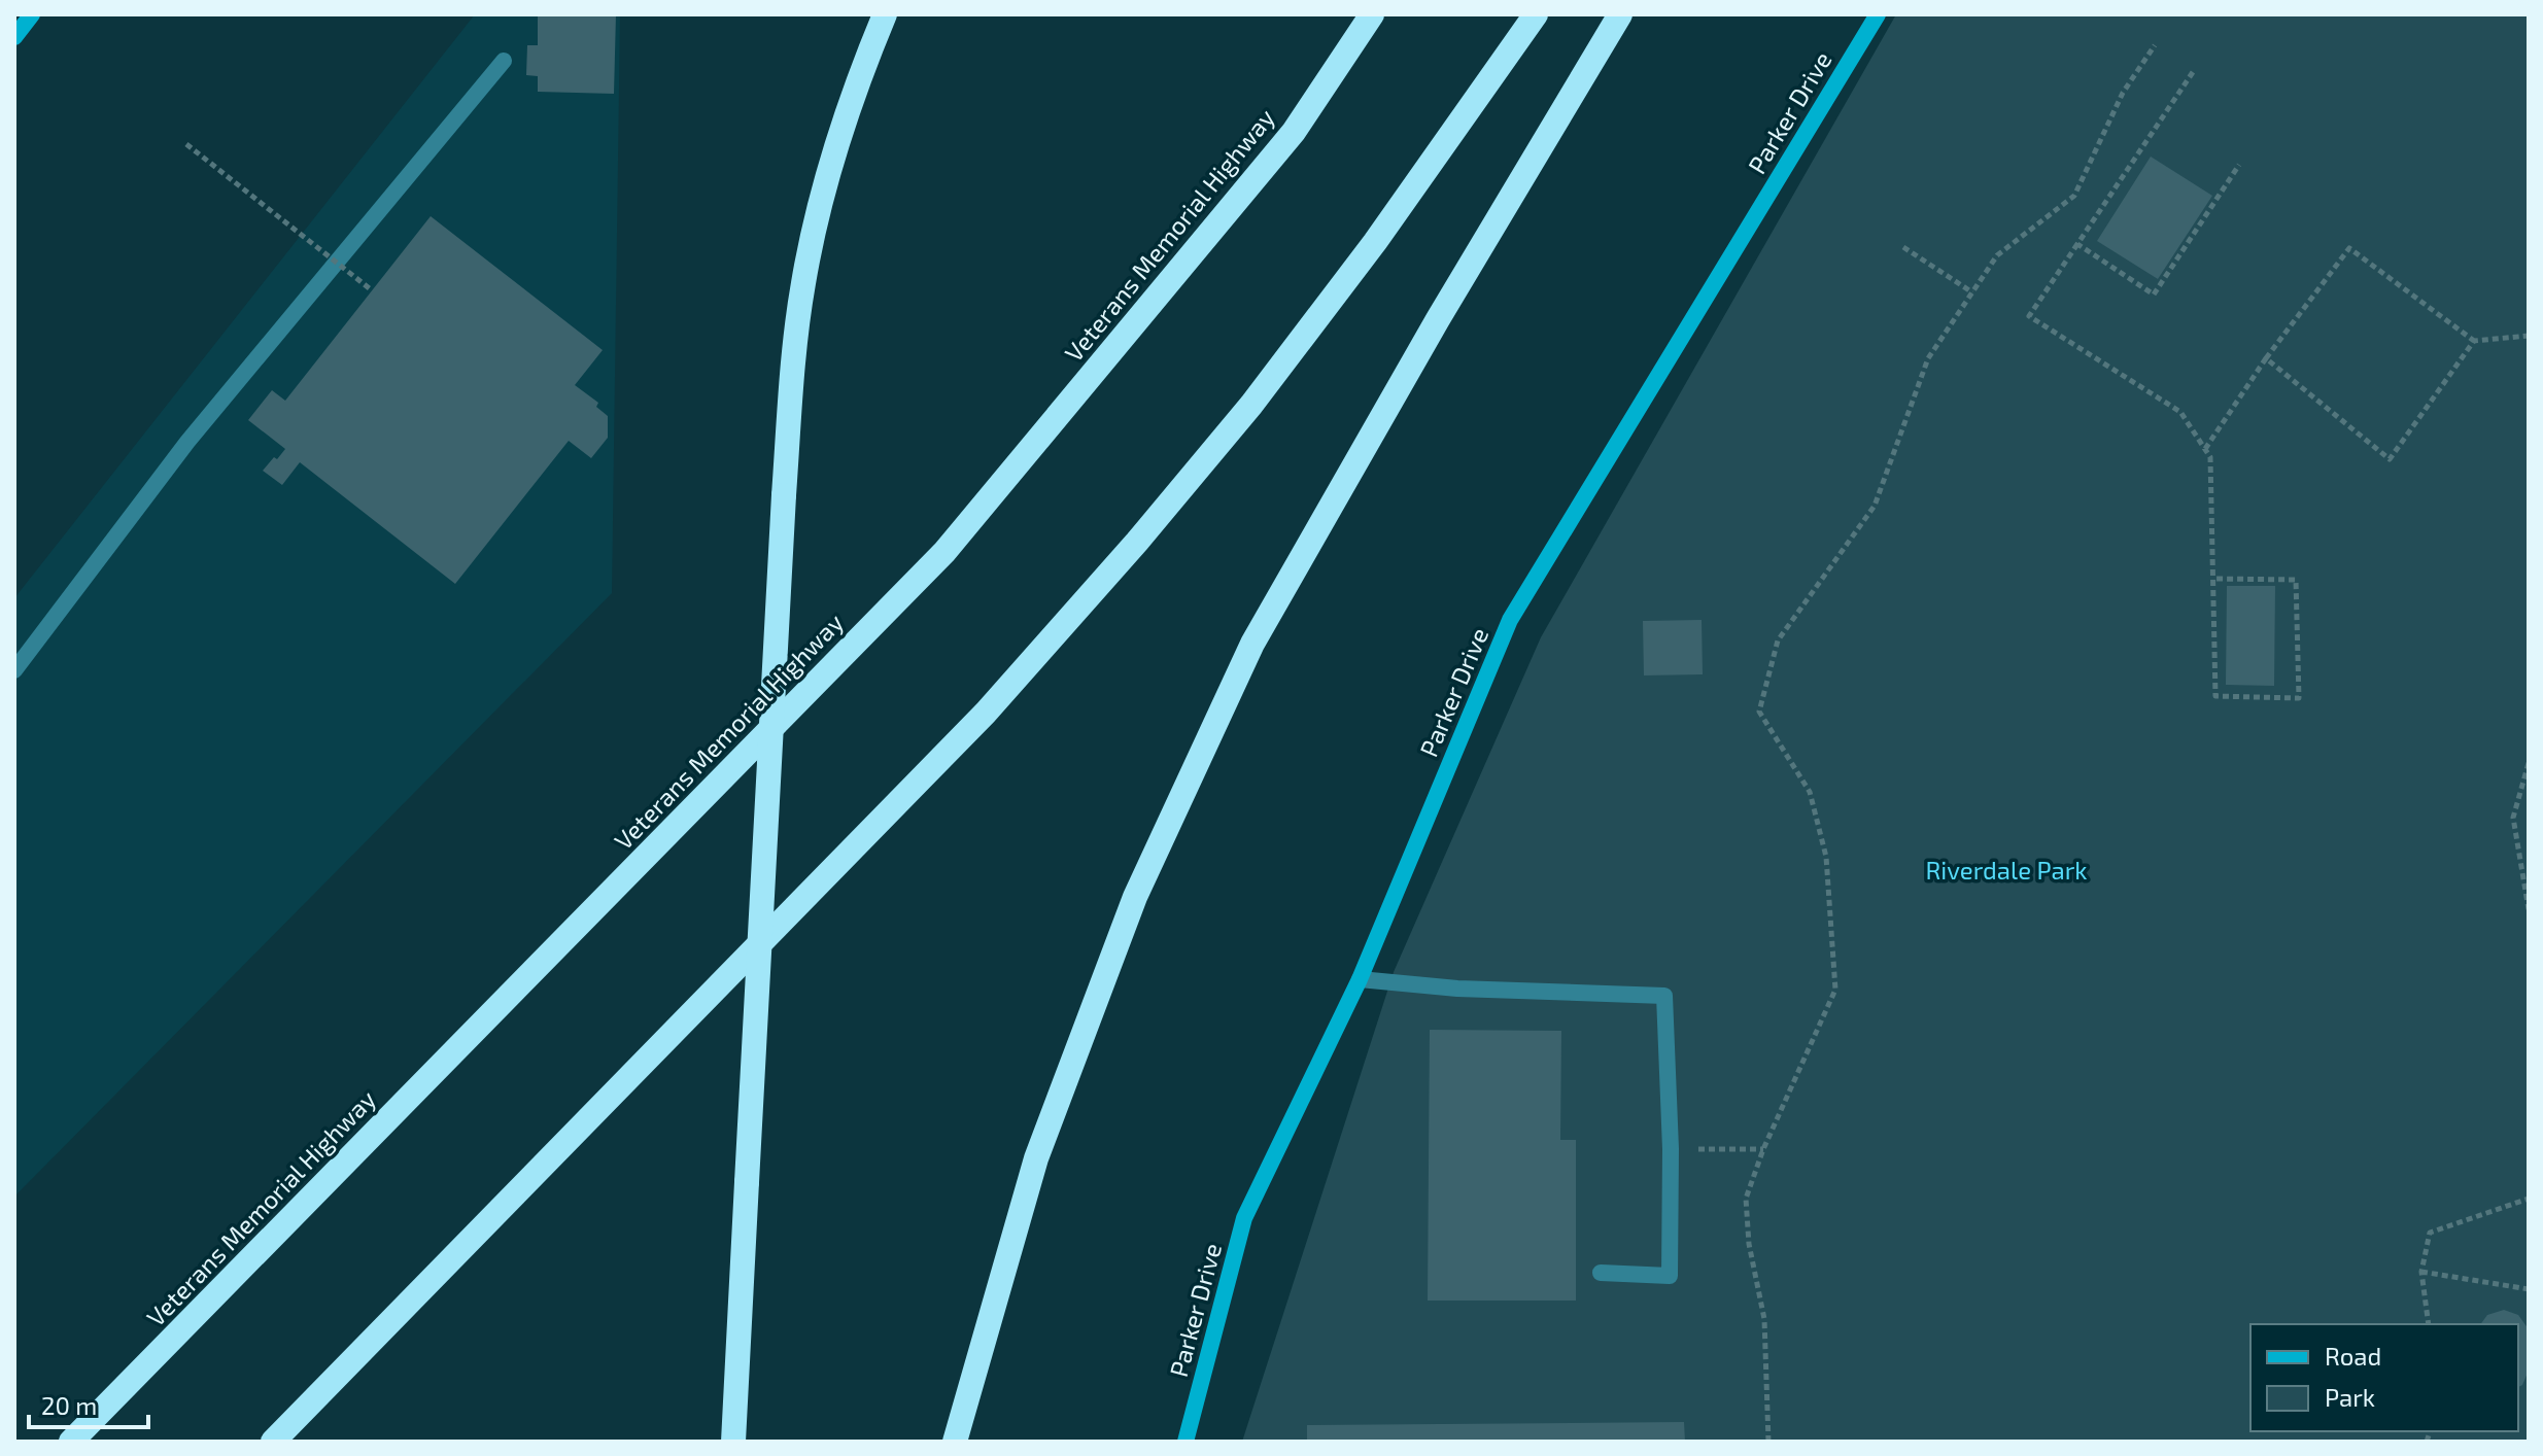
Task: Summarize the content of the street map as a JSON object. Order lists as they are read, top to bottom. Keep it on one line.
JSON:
{"streets":{"highway":["Veterans Memorial Highway"],"street":["Parker Drive"]},"parks":["Riverdale Park"],"legend":["Road","Park"],"scale_bar":"20 m"}
